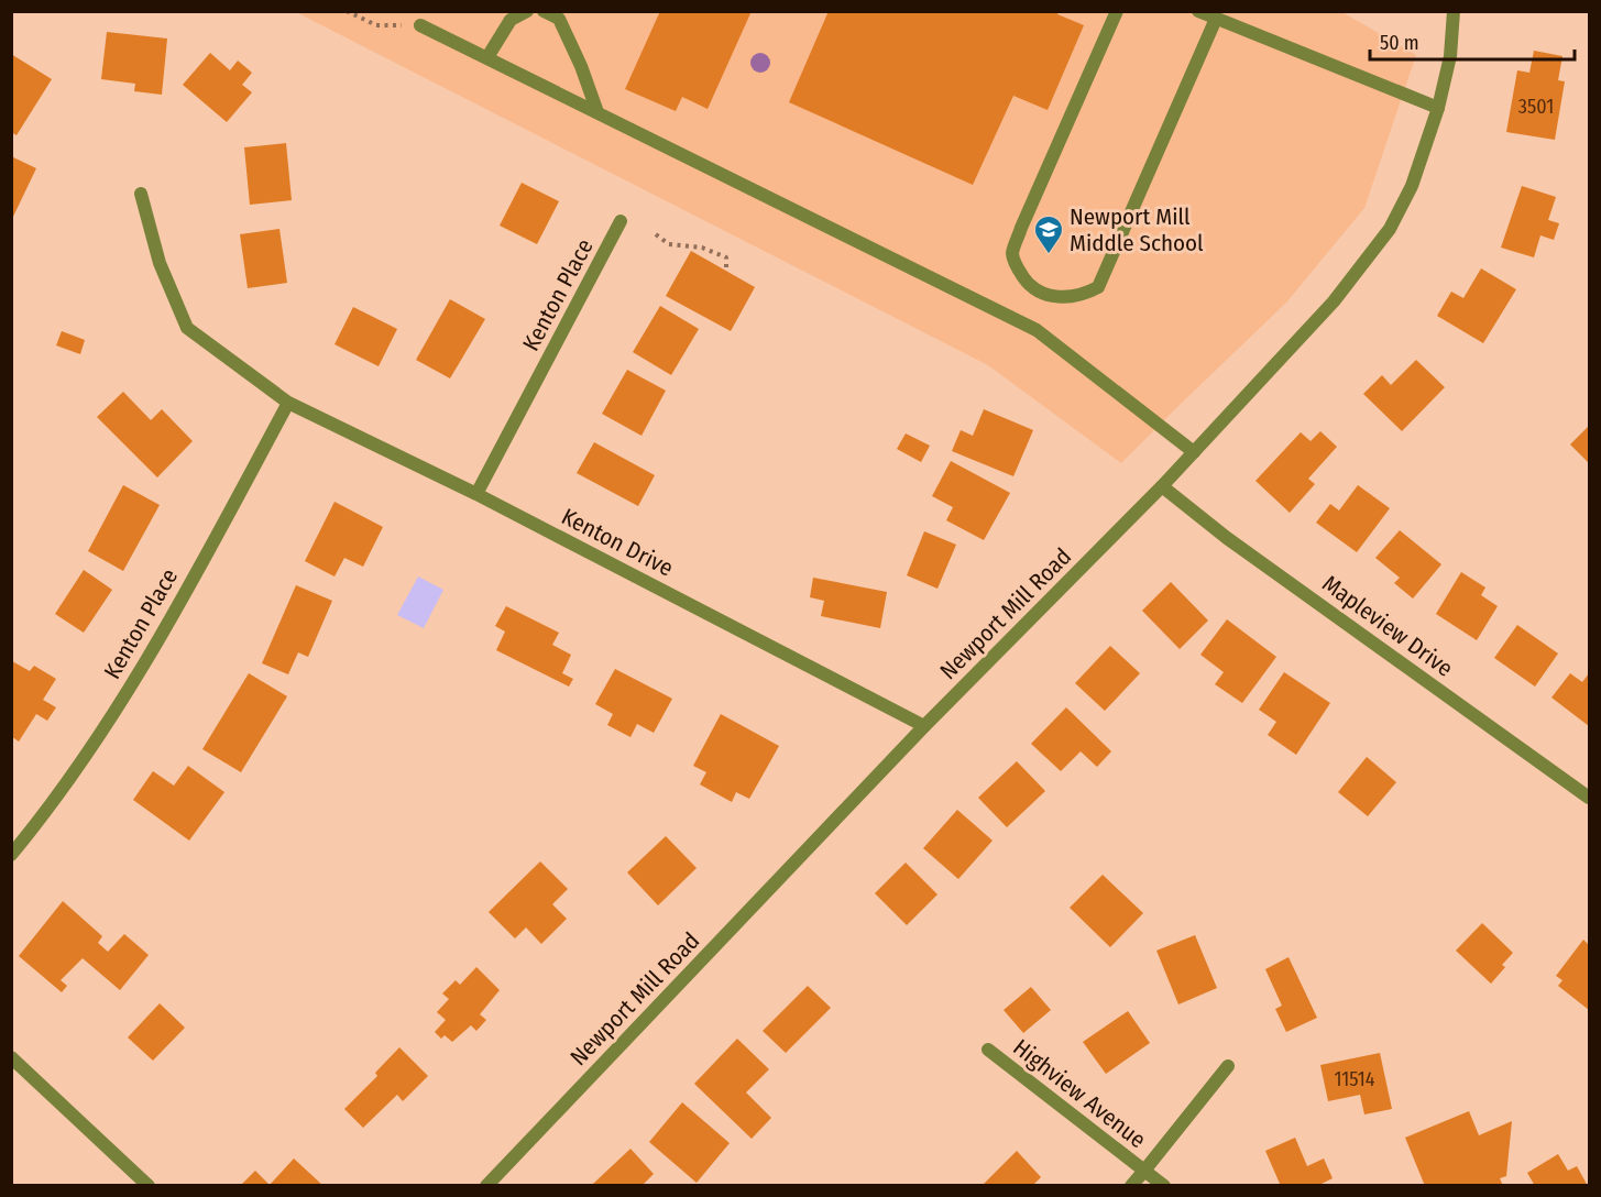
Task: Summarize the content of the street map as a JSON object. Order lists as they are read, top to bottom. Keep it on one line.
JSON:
{"streets":{"street":["Kenton Place","Kenton Drive","Newport Mill Road","Mapleview Drive","Highview Avenue"]},"crossings":[["Kenton Place","Kenton Drive"],["Kenton Drive","Newport Mill Road"],["Newport Mill Road","Mapleview Drive"]],"places":{"school or university":["Newport Mill Middle School"]},"house_numbers":["3501","11514"],"scale_bar":"50 m"}
